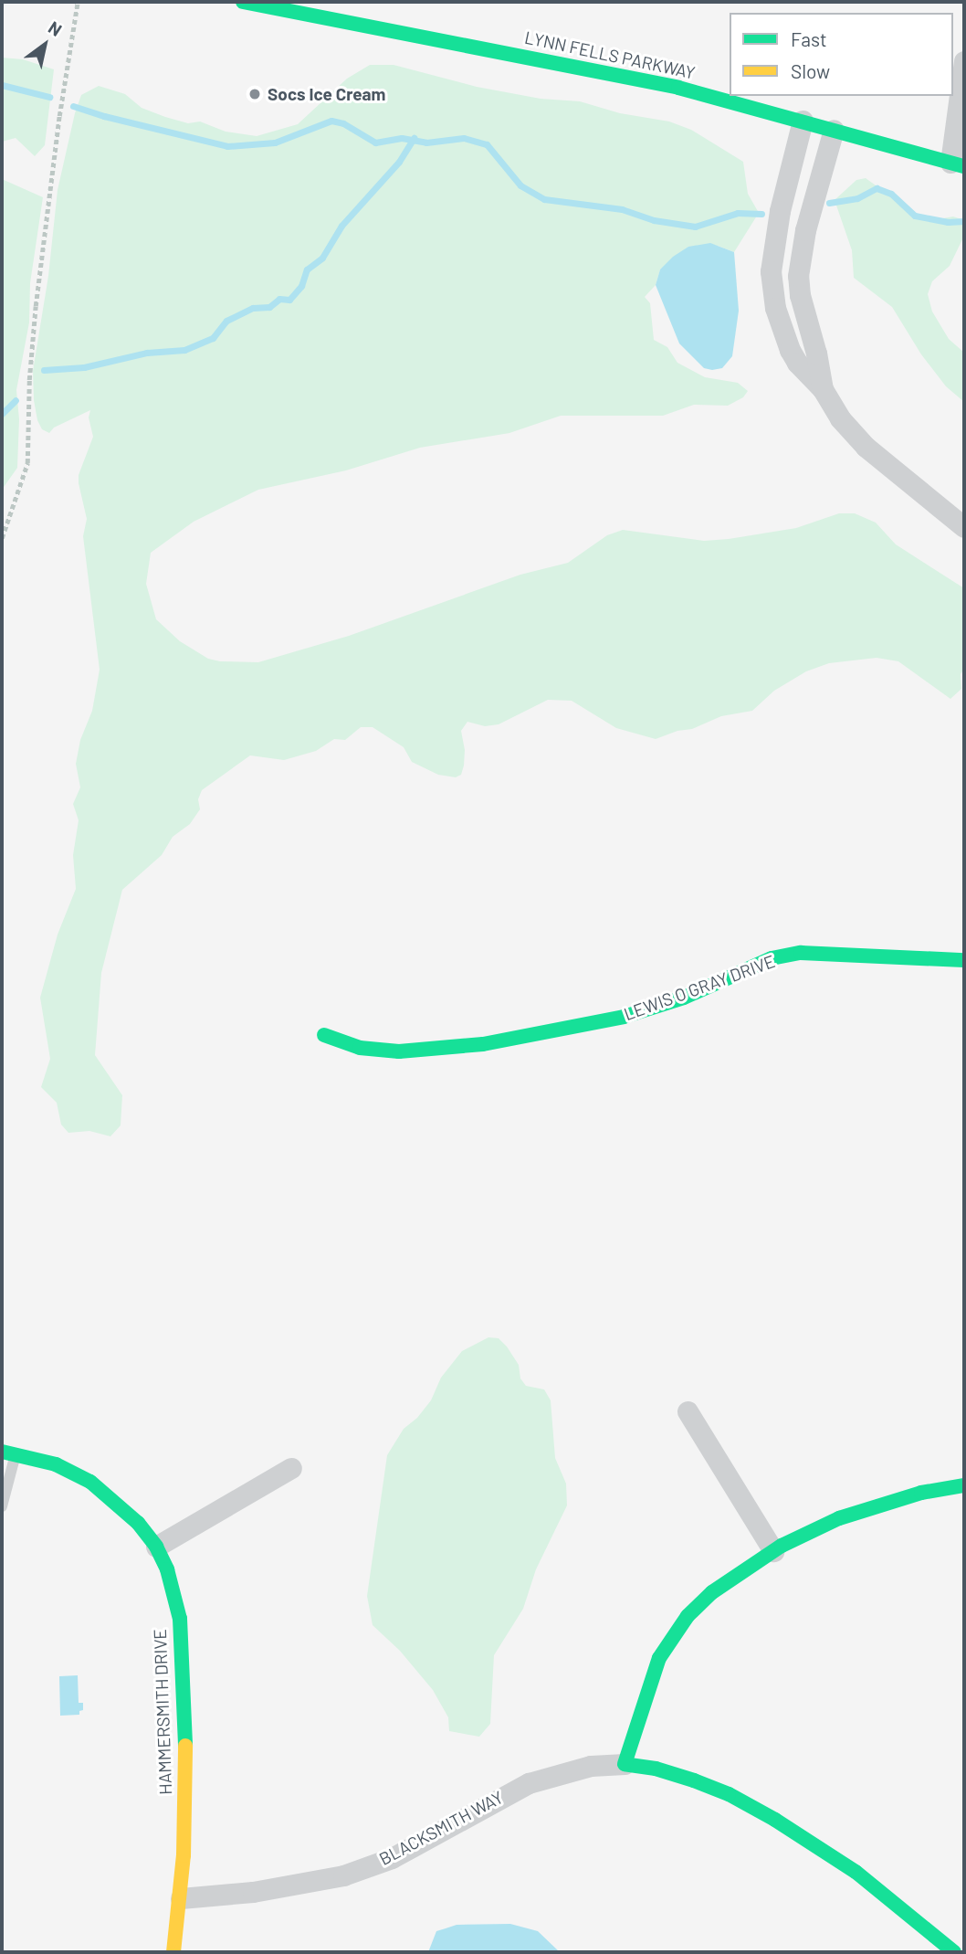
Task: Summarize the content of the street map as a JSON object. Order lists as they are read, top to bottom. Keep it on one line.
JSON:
{"streets":{"street":["LYNN FELLS PARKWAY","LEWIS O GRAY DRIVE","HAMMERSMITH DRIVE","BLACKSMITH WAY"]},"crossings":[["HAMMERSMITH DRIVE","BLACKSMITH WAY"]],"places":["Socs Ice Cream"],"legend":["Fast","Slow"],"north":"top right"}
